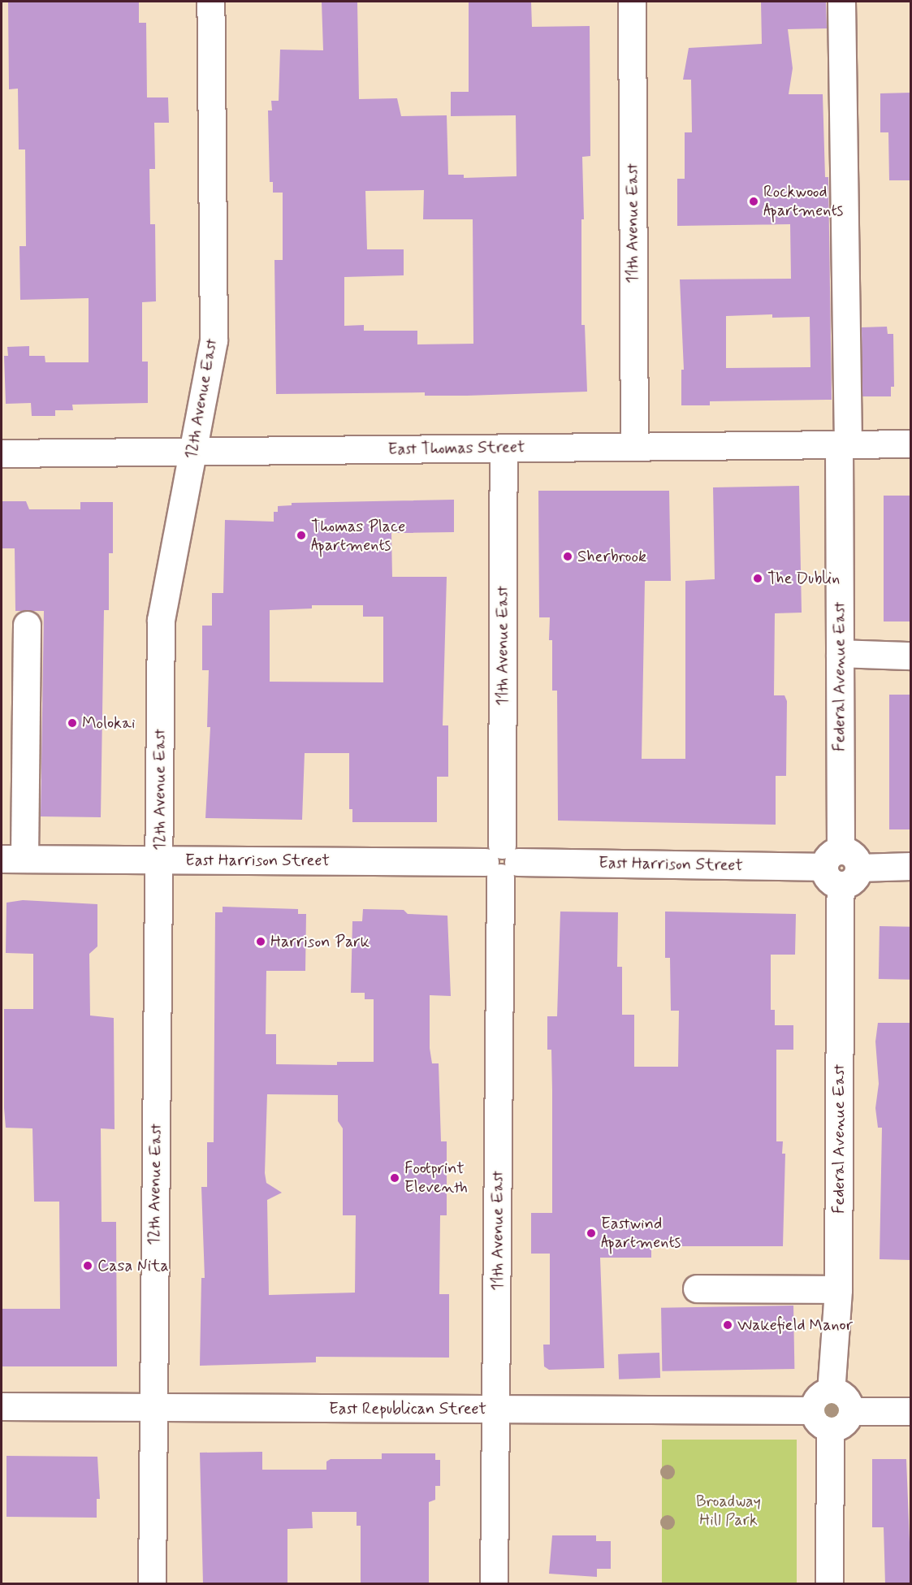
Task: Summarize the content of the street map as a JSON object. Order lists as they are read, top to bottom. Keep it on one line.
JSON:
{"streets":{"street":["11th Avenue East","12th Avenue East","East Thomas Street","Federal Avenue East","East Harrison Street","East Republican Street"]},"crossings":[["11th Avenue East","East Thomas Street"],["11th Avenue East","East Harrison Street"],["11th Avenue East","East Republican Street"],["12th Avenue East","East Thomas Street"],["12th Avenue East","East Harrison Street"],["12th Avenue East","East Republican Street"],["East Thomas Street","Federal Avenue East"],["Federal Avenue East","East Harrison Street"],["Federal Avenue East","East Republican Street"]],"parks":["Broadway Hill Park"],"places":["Rockwood Apartments","Thomas Place Apartments","Sherbrook","The Dublin","Molokai","Harrison Park","Footprint Eleventh","Eastwind Apartments","Casa Nita","Wakefield Manor"]}
